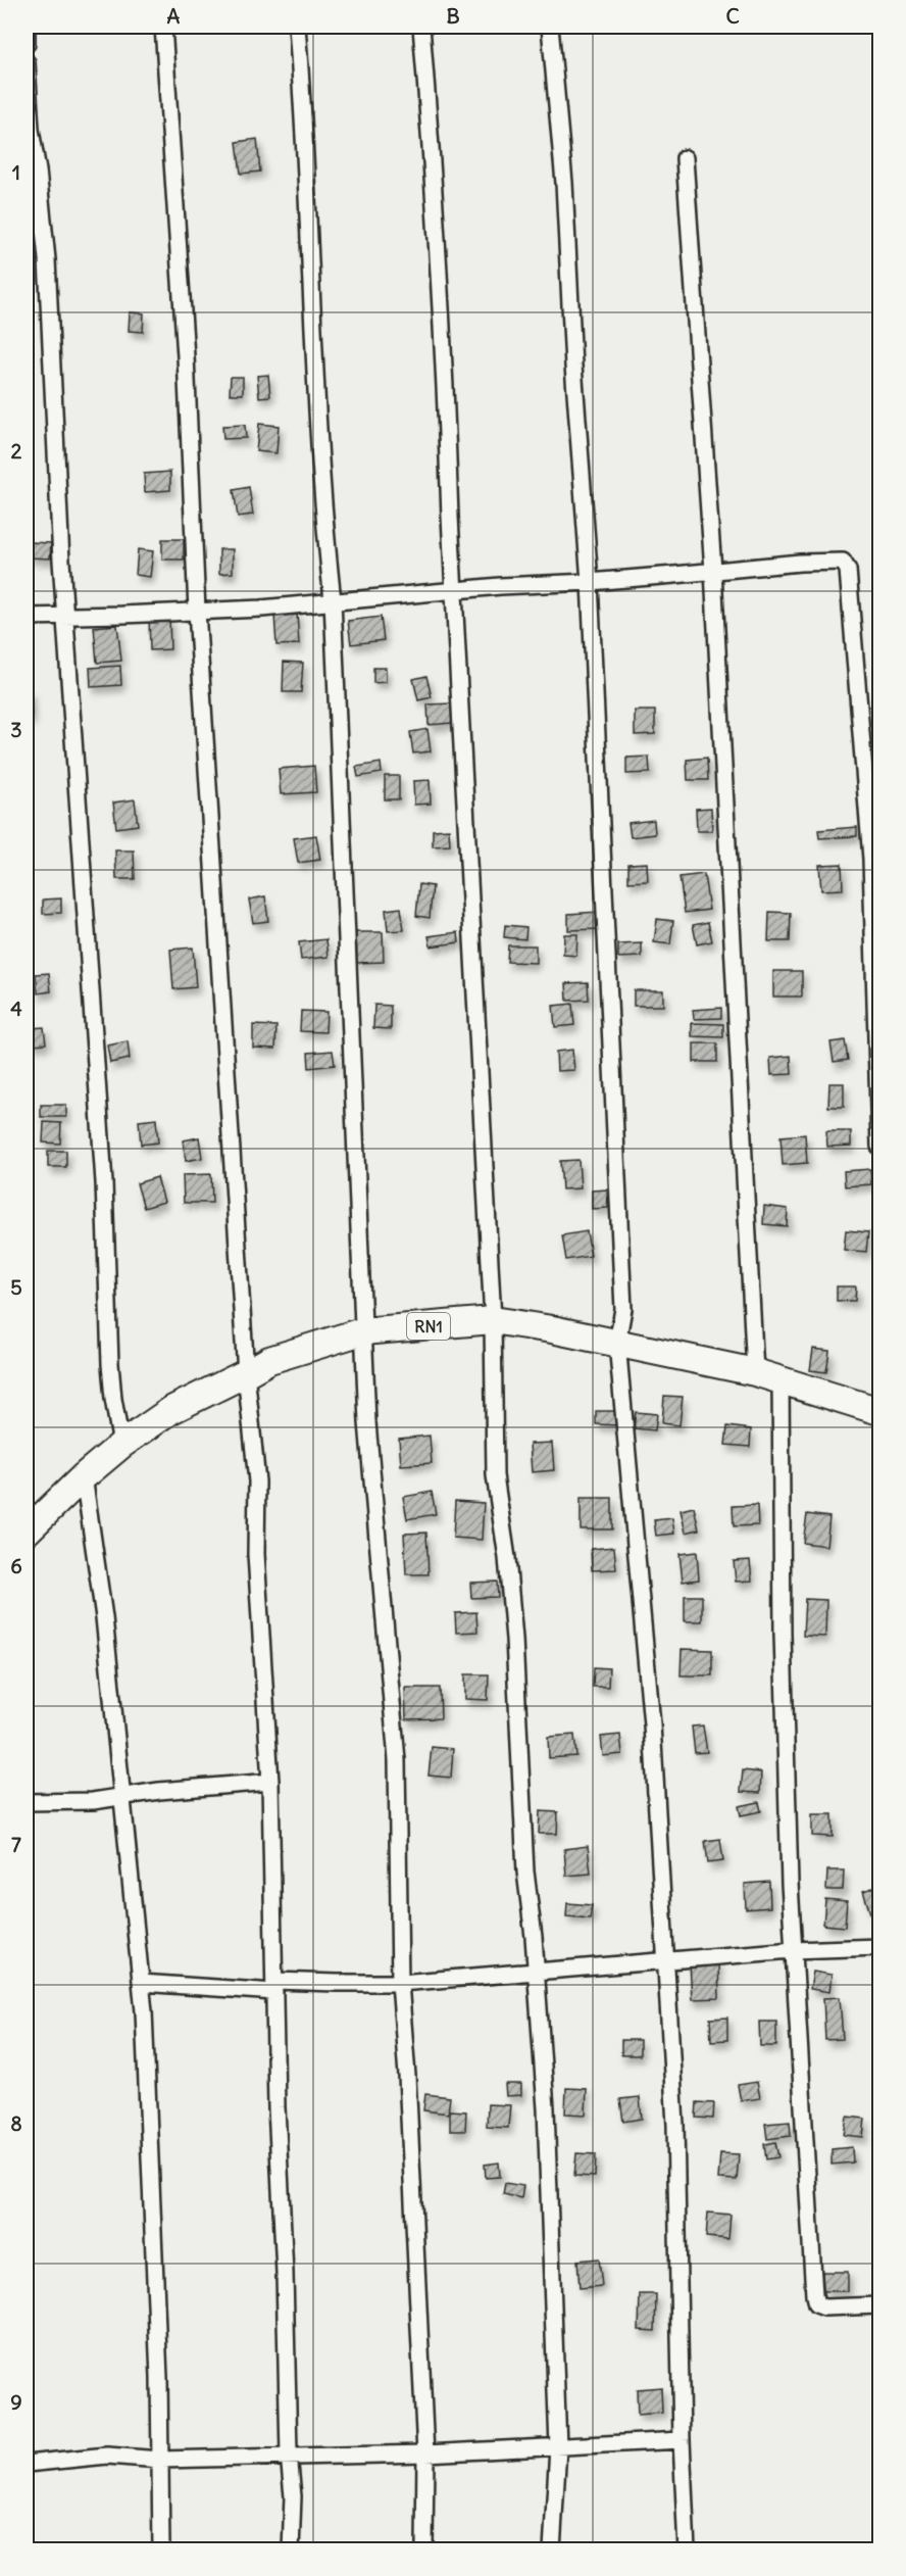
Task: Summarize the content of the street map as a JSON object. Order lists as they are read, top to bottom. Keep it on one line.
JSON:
{"streets":{"highway":["RN1"]},"grid":{"columns":["A","B","C"],"rows":["1","2","3","4","5","6","7","8","9"]}}
